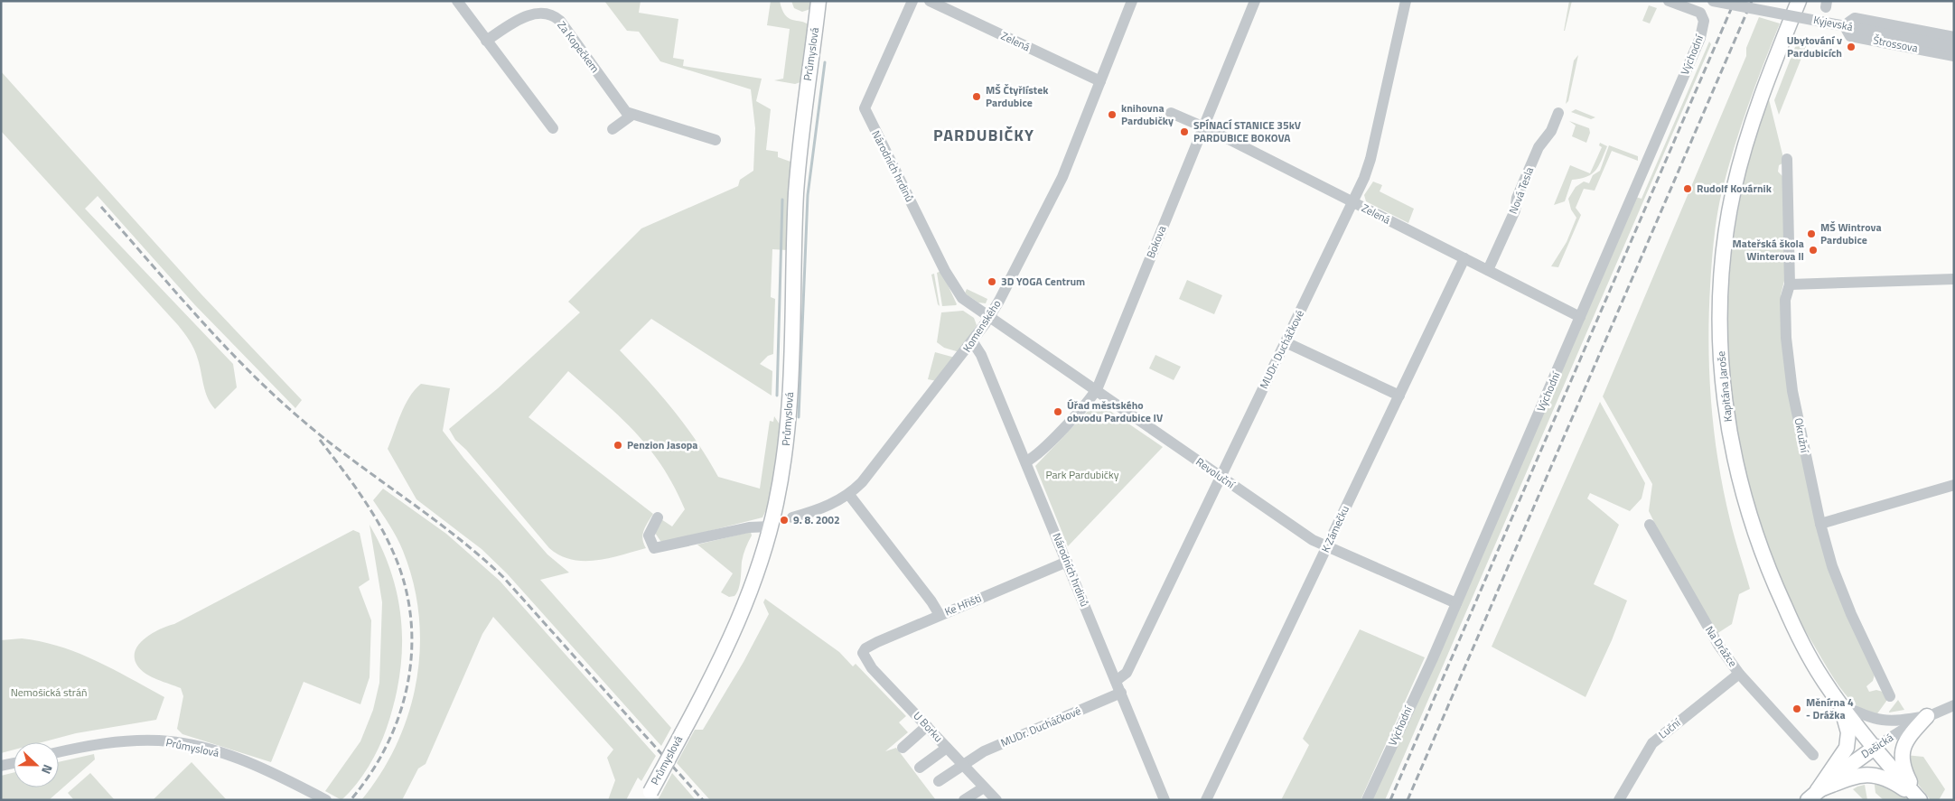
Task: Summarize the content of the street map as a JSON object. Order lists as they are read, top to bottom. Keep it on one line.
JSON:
{"streets":{"main road":["Průmyslová","Kapitána Jaroše","Dašická"],"street":["Kyjevská","Zelená","Štrossova","Za Kopečkem","Východní","Národních hrdinů","Nová Tesla","Bokova","Komenského","MUDr. Ducháčkové","Okružní","Revoluční","K Zámečku","Ke Hřišti","Na Drážce","U Borku","Luční"]},"crossings":[["Zelená","Východní"],["Zelená","Nová Tesla"],["Zelená","Bokova"],["Zelená","Komenského"],["Zelená","MUDr. Ducháčkové"],["Zelená","K Zámečku"],["Východní","Revoluční"],["Národních hrdinů","Bokova"],["Národních hrdinů","Komenského"],["Národních hrdinů","MUDr. Ducháčkové"],["Národních hrdinů","Revoluční"],["Národních hrdinů","Ke Hřišti"],["Bokova","Revoluční"],["Komenského","Revoluční"],["MUDr. Ducháčkové","Revoluční"],["MUDr. Ducháčkové","U Borku"],["Kapitána Jaroše","Dašická"],["Revoluční","K Zámečku"],["Ke Hřišti","U Borku"],["Na Drážce","Luční"]],"districts":["PARDUBIČKY"],"parks":["Park Pardubičky","Nemošická stráň"],"places":["Ubytování v Pardubicích","MŠ Čtyřlístek Pardubice","knihovna Pardubičky","SPÍNACÍ STANICE 35kV PARDUBICE BOKOVA","Rudolf Kovárnik","MŠ Wintrova Pardubice","Mateřská škola Winterova II","3D YOGA Centrum","Úřad městského obvodu Pardubice IV","Penzion Jasopa","9. 8. 2002","Měnírna 4 - Drážka"],"north":"right"}
